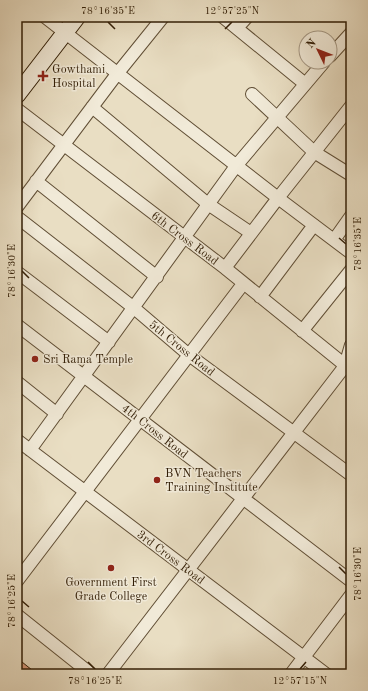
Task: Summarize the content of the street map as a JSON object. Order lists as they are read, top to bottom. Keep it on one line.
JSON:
{"streets":{"street":["6th Cross Road","5th Cross Road","4th Cross Road","3rd Cross Road"]},"places":{"health":["Gowthami Hospital"],"other":["Sri Rama Temple","BVN Teachers Training Institute","Government First Grade College"]},"north":"top left","coordinates":["78°16'35\"E","12°57'25\"N","78°16'30\"E","78°16'25\"E","12°57'15\"N"]}
